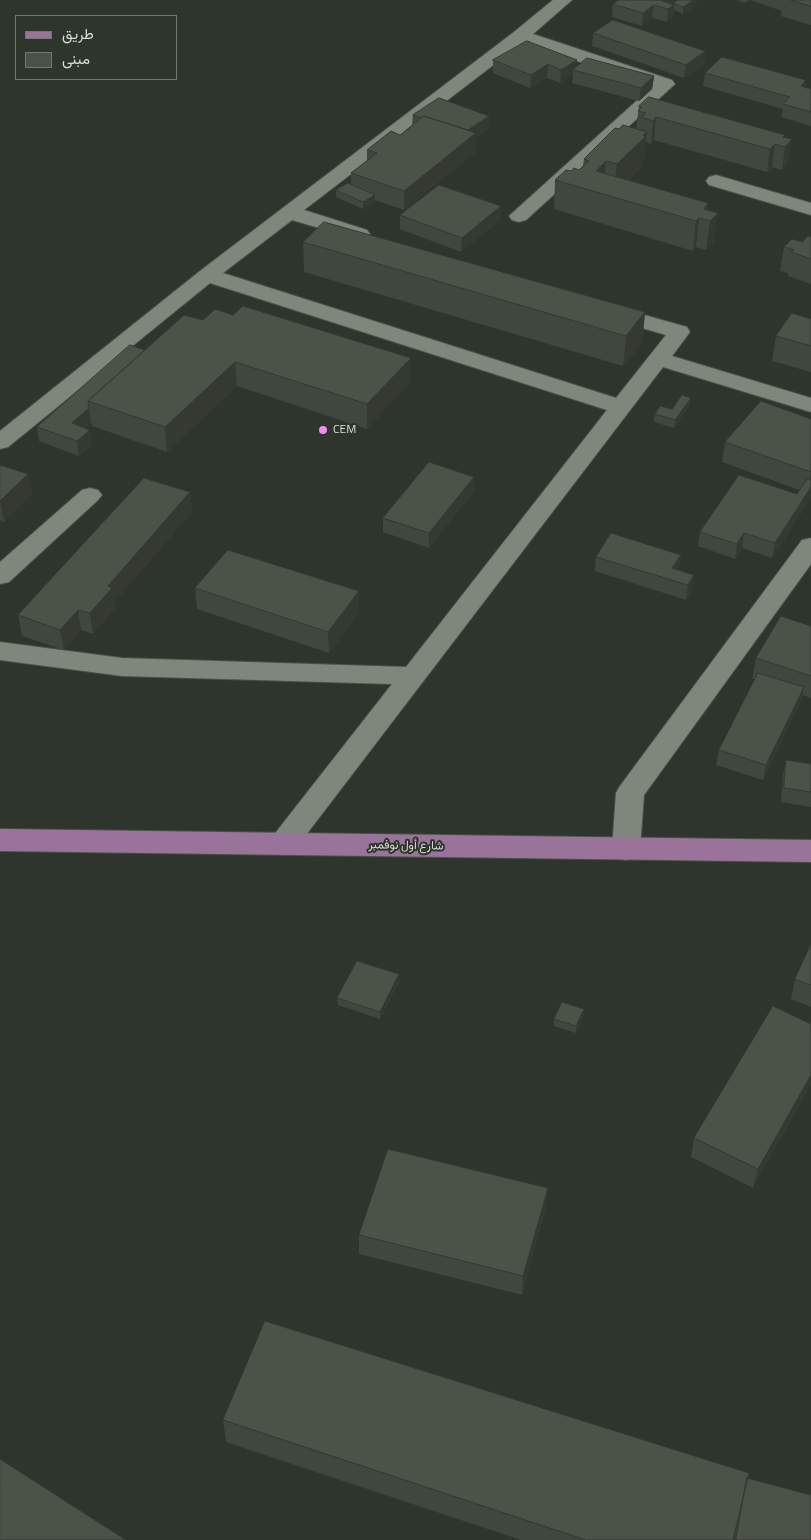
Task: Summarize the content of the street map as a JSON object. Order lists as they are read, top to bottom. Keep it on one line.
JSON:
{"streets":{"main road":["شارع أول نوفمبر"]},"places":["CEM"],"legend":["طريق","مبنى"]}
